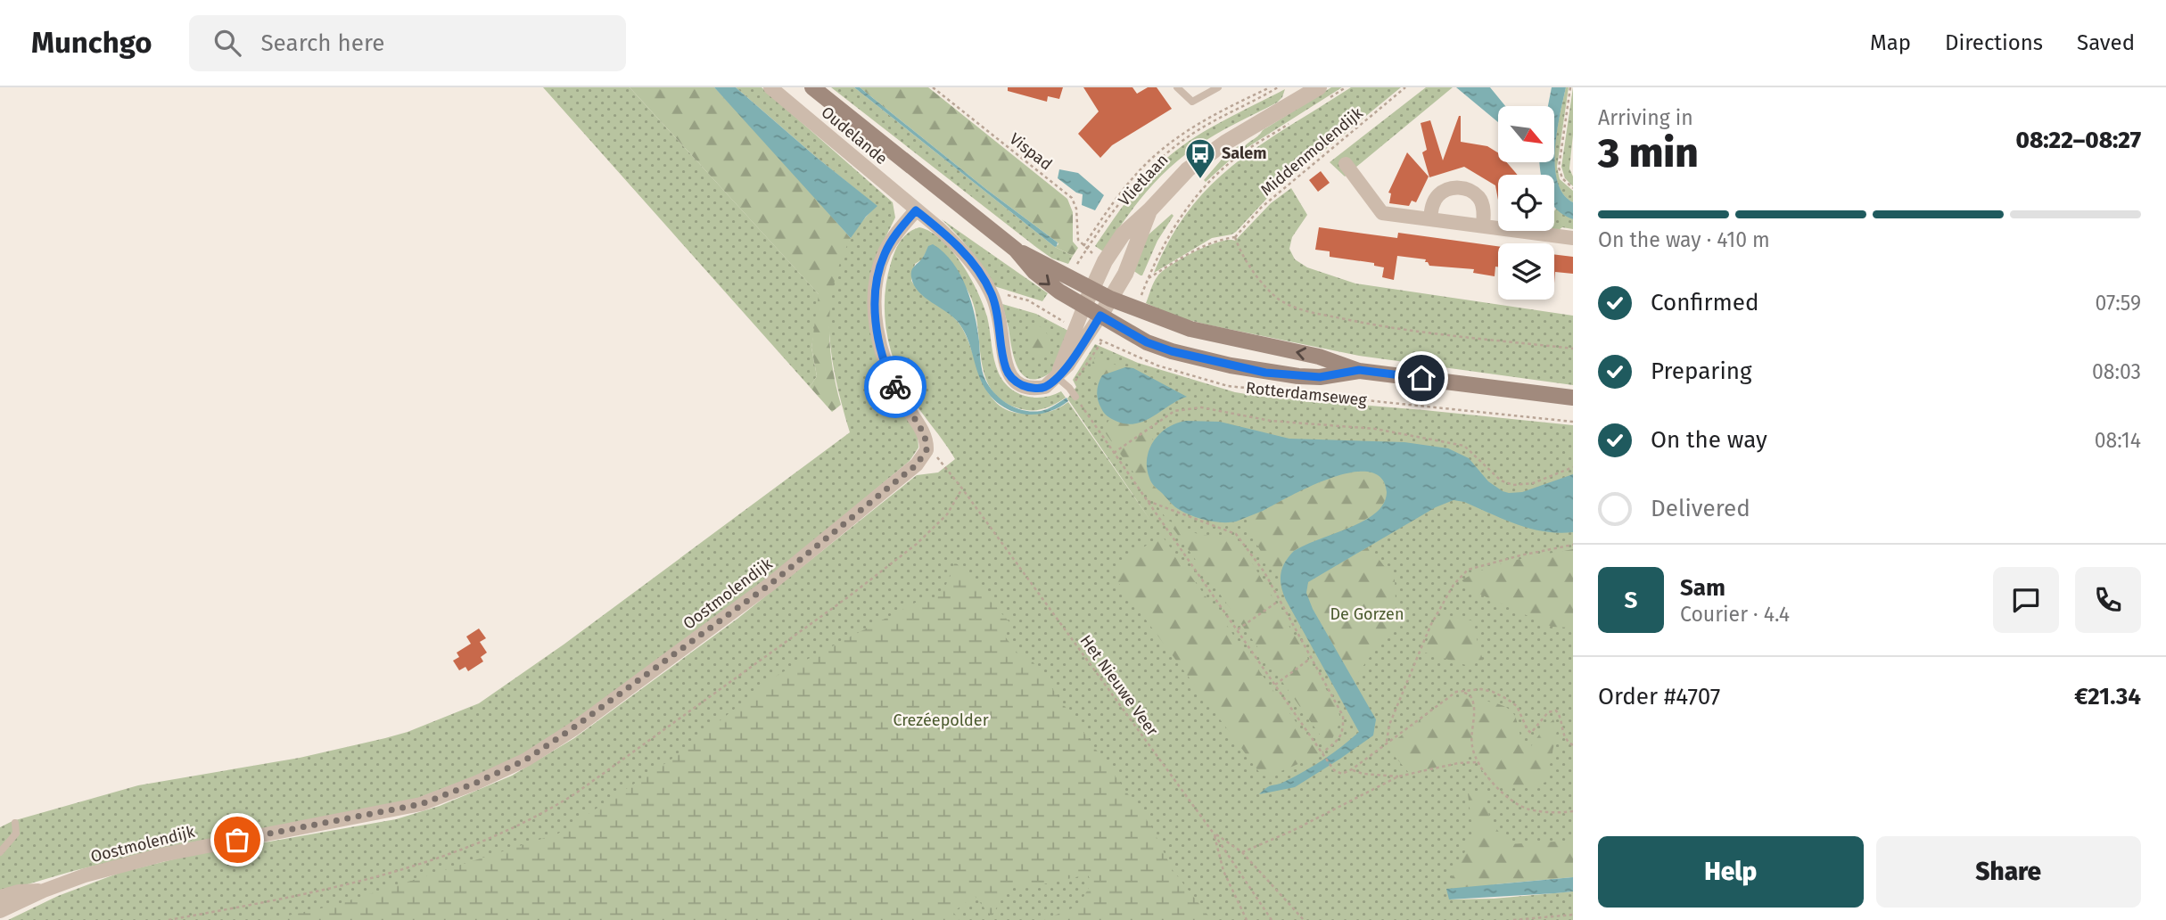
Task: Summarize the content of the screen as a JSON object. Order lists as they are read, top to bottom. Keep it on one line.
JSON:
{"streets":{"main road":["Rotterdamseweg"],"street":["Oudelande","Vlietlaan","Oostmolendijk"],"path":["Vispad","Middenmolendijk","Het Nieuwe Veer"]},"crossings":[["Oudelande","Oostmolendijk"],["Vispad","Vlietlaan"],["Vlietlaan","Rotterdamseweg"]],"parks":["De Gorzen","Crezéepolder"],"places":{"bus stop":["Salem"]},"north":"bottom right","page":{"header":"Munchgo","search":"Search here","nav":["Map","Directions","Saved"],"heading":["3 min","Arriving in","08:22–08:27"],"panel":["Sam","Courier · 4.4","Order #4707","€21.34"],"bar":"On the way · 410 m","list":[["Confirmed","07:59"],["Preparing","08:03"],["On the way","08:14"],"Delivered"],"round":"S","buttons":["Help","Share"]}}
